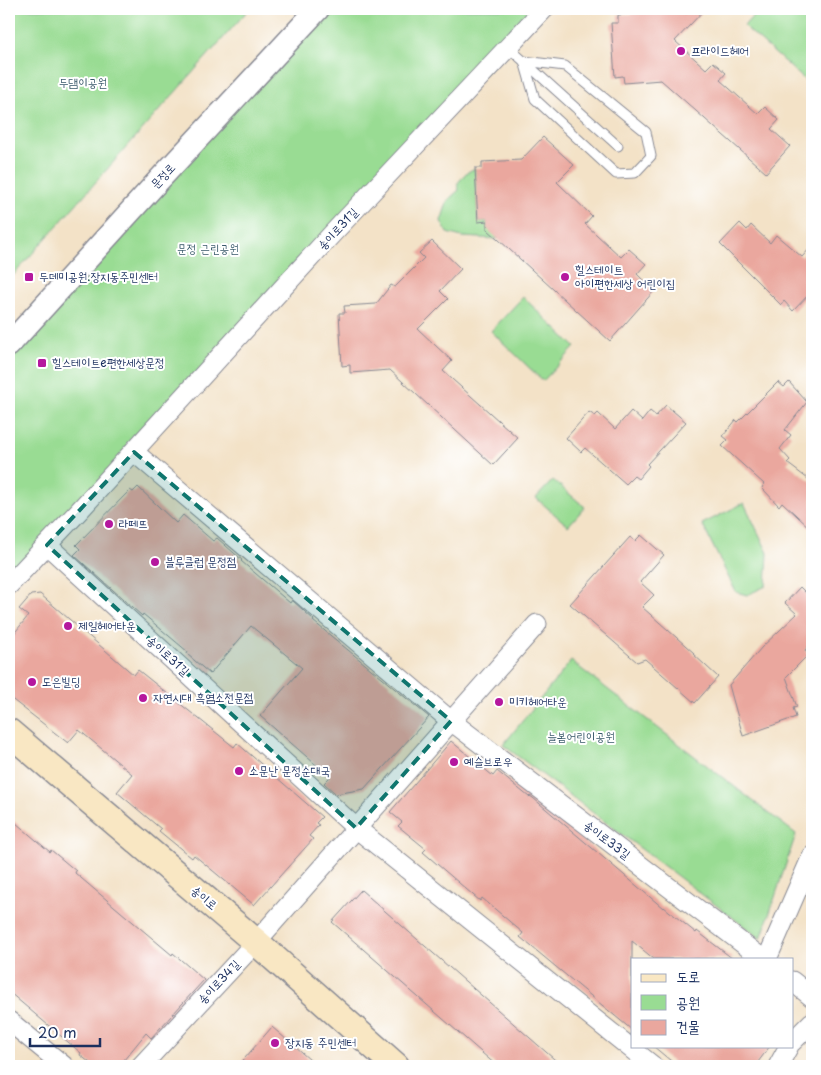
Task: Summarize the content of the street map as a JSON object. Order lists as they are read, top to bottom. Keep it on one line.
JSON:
{"streets":{"main road":["송이로"],"street":["문정로","송이로31길","송이로33길","송이로34길"]},"crossings":[["송이로","송이로34길"]],"parks":["두댐이공원","문정 근린공원","늘봄어린이공원"],"places":{"other":["프라이드헤어","힐스테이트 아이편한세상 어린이집","라떼뜨","블루클럽 문정점","제일헤어타운","도은빌딩","자연시대 흑염소전문점","미키헤어타운","예슬브로우","소문난 문정순대국","장지동 주민센터"],"transit":["두데미공원.장지동주민센터","힐스테이트e편한세상문정"]},"legend":["도로","공원","건물"],"scale_bar":"20 m"}
